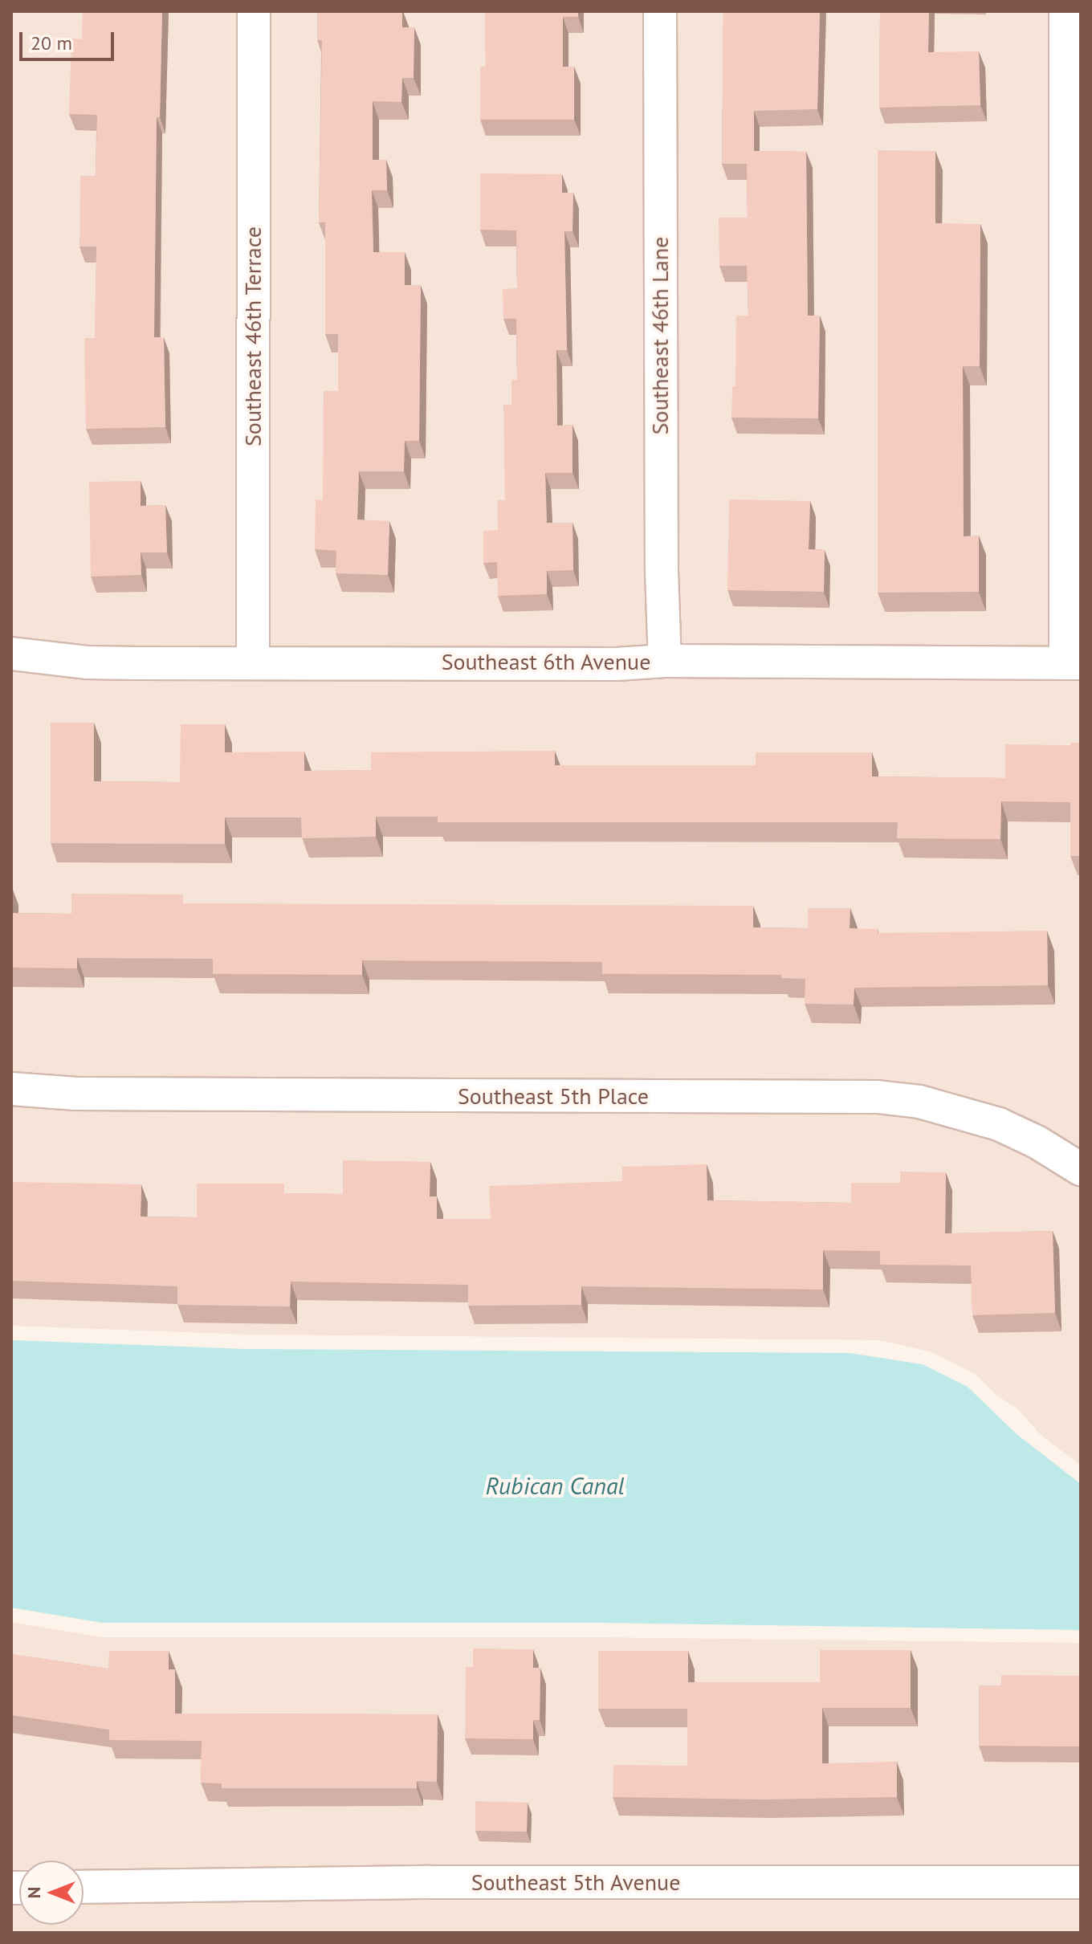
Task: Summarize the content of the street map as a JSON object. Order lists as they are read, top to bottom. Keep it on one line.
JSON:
{"streets":{"street":["Southeast 46th Lane","Southeast 46th Terrace","Southeast 6th Avenue","Southeast 5th Place","Southeast 5th Avenue"]},"crossings":[["Southeast 46th Lane","Southeast 6th Avenue"],["Southeast 46th Terrace","Southeast 6th Avenue"]],"water":["Rubican Canal"],"scale_bar":"20 m","north":"left"}
